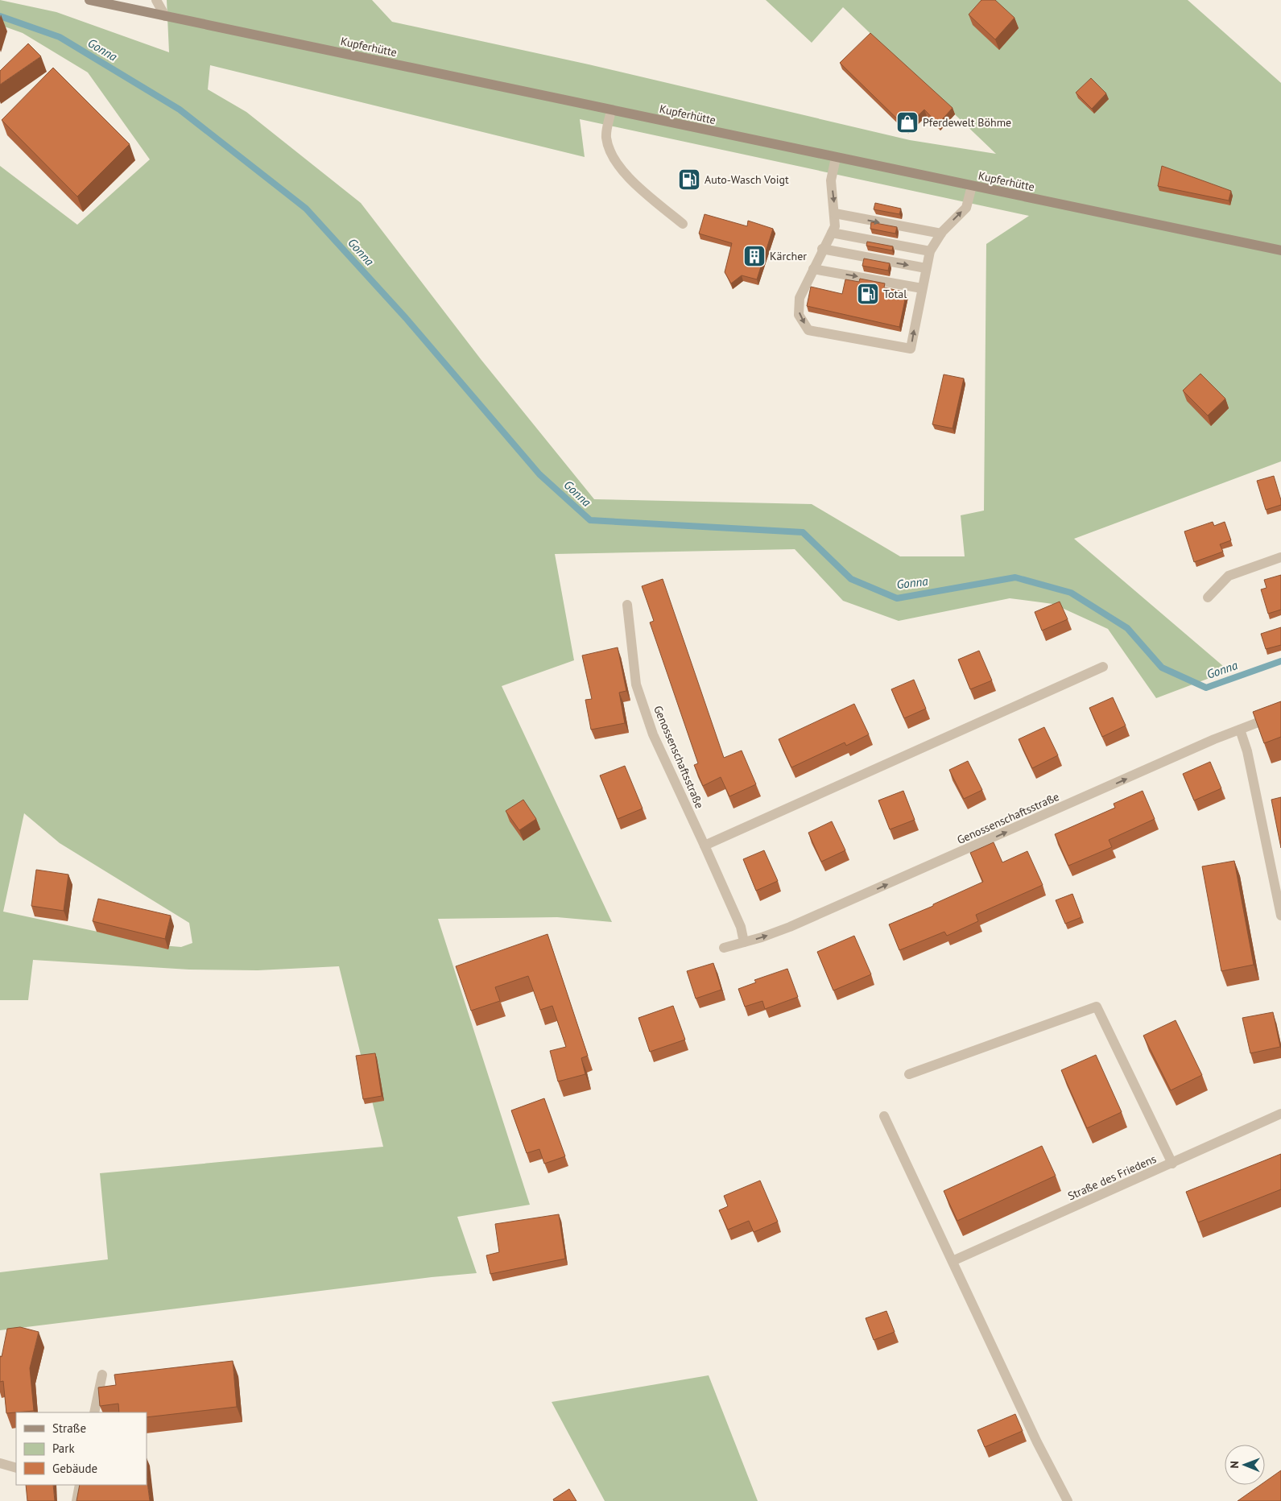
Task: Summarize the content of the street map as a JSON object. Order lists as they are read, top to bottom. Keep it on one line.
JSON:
{"streets":{"main road":["Kupferhütte"],"street":["Genossenschaftsstraße","Straße des Friedens"]},"one_way":["Genossenschaftsstraße"],"water":["Gonna"],"places":{"shop":["Pferdewelt Böhme"],"fuel station":["Auto-Wasch Voigt","Total"],"building":["Kärcher"]},"legend":["Straße","Park","Gebäude"],"north":"left"}
